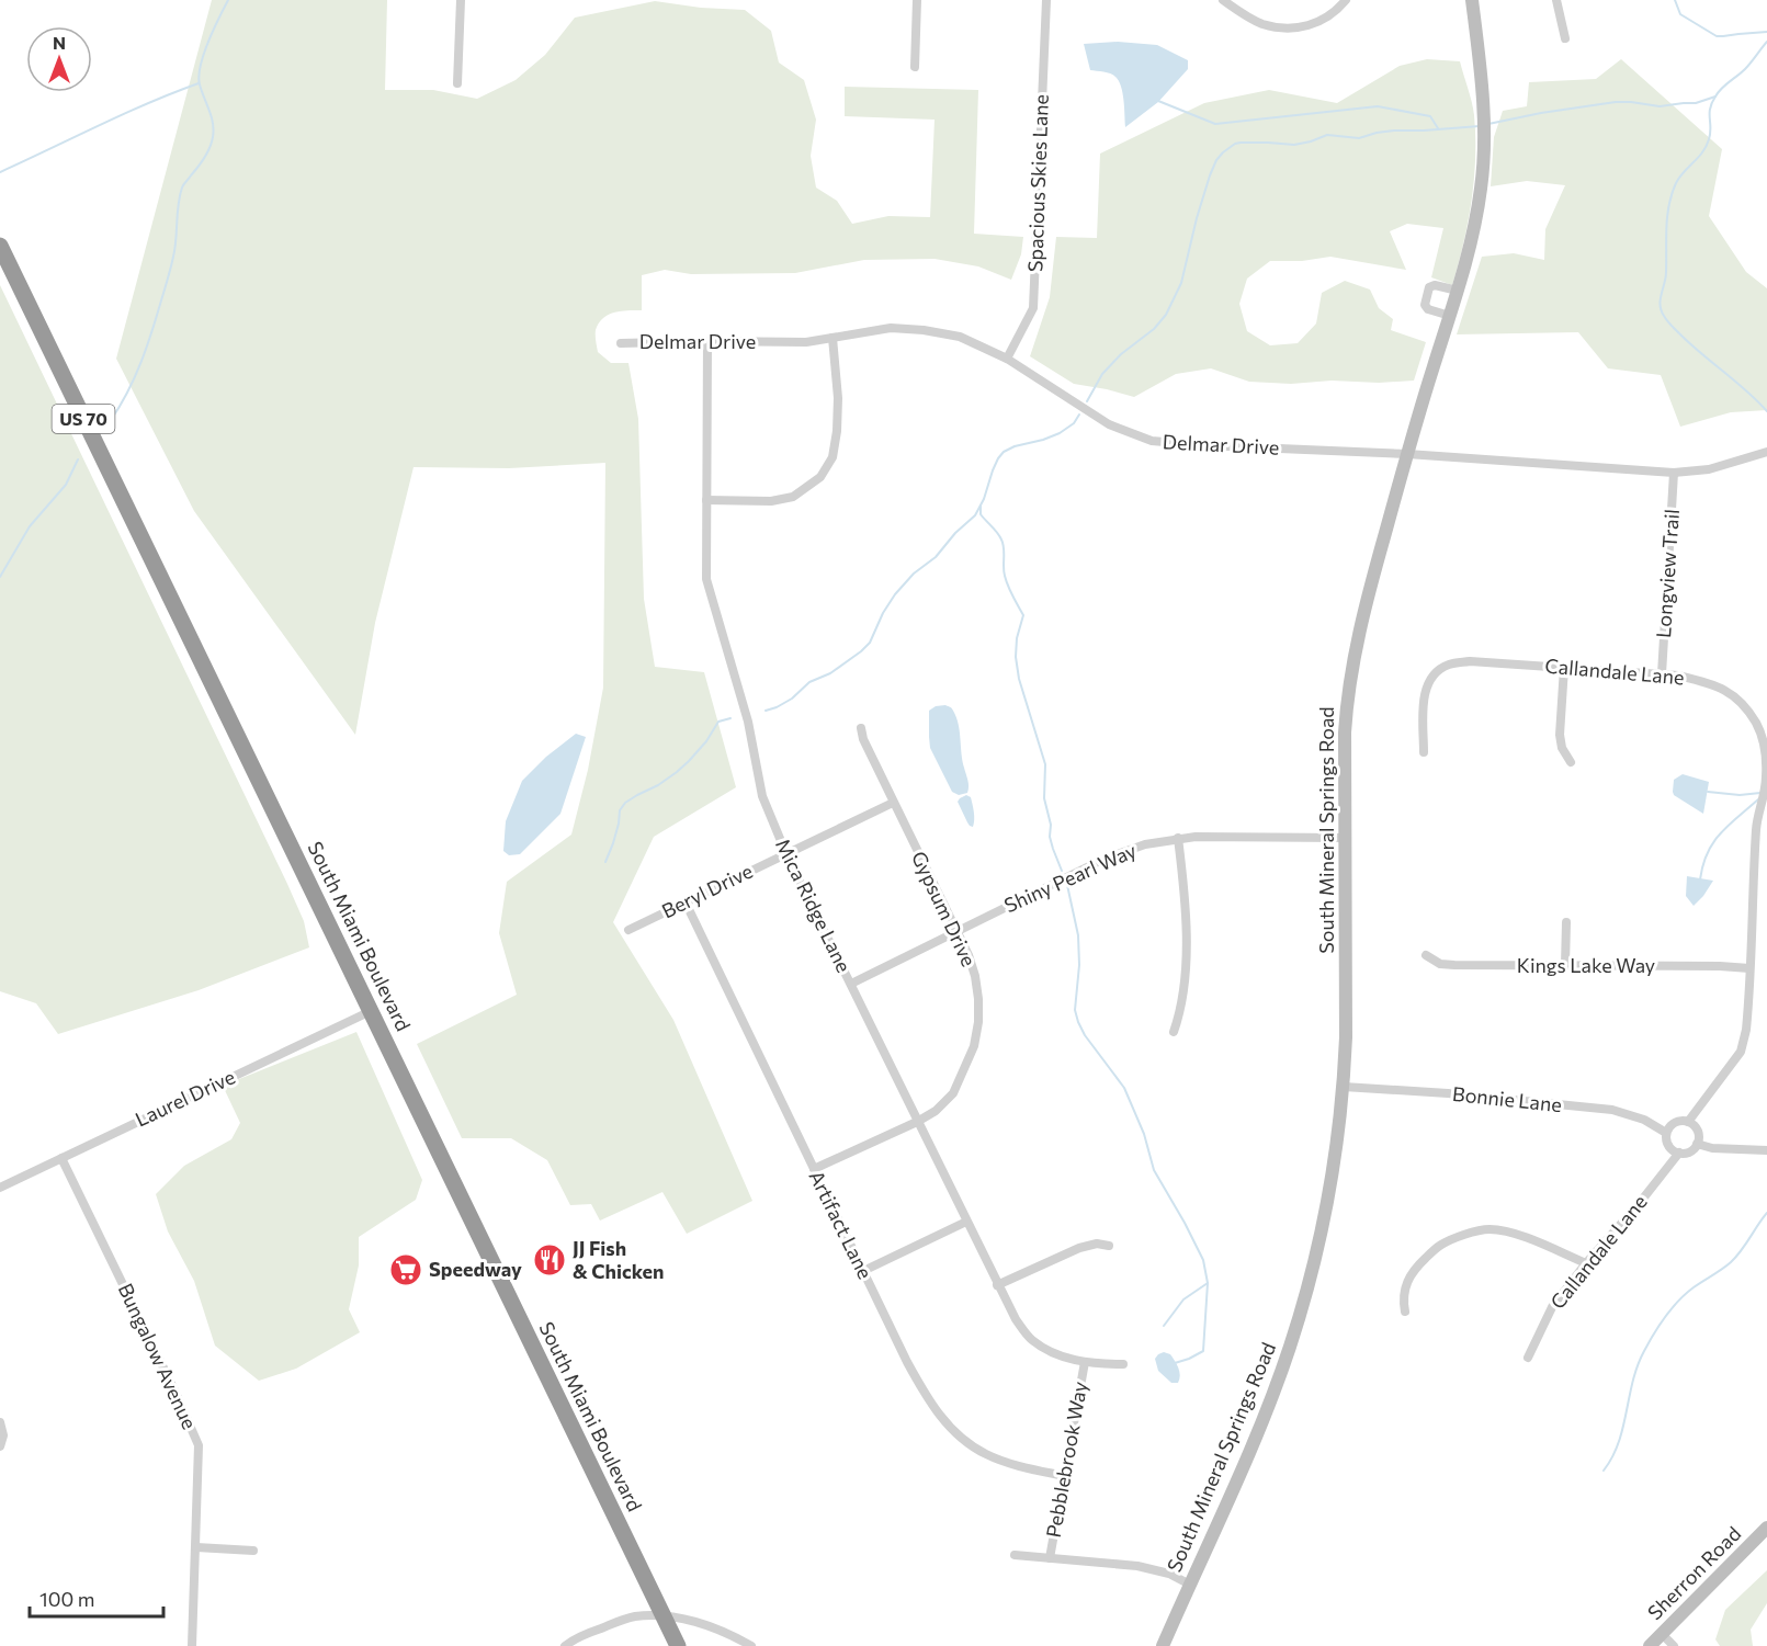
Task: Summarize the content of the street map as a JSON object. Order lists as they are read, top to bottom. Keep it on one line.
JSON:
{"streets":{"highway":["US 70","South Miami Boulevard"],"street":["Spacious Skies Lane","Delmar Drive","Longview Trail","Callandale Lane","South Mineral Springs Road","Shiny Pearl Way","Beryl Drive","Mica Ridge Lane","Gypsum Drive","Kings Lake Way","Laurel Drive","Bonnie Lane","Artifact Lane","Bungalow Avenue","Pebblebrook Way","Sherron Road"]},"crossings":[["Spacious Skies Lane","Delmar Drive"],["Delmar Drive","Longview Trail"],["Delmar Drive","South Mineral Springs Road"],["Delmar Drive","Mica Ridge Lane"],["Longview Trail","Callandale Lane"],["Callandale Lane","Kings Lake Way"],["Callandale Lane","Bonnie Lane"],["South Mineral Springs Road","Shiny Pearl Way"],["South Mineral Springs Road","Bonnie Lane"],["Shiny Pearl Way","Mica Ridge Lane"],["Shiny Pearl Way","Gypsum Drive"],["Beryl Drive","Mica Ridge Lane"],["Beryl Drive","Gypsum Drive"],["Beryl Drive","Artifact Lane"],["Mica Ridge Lane","Gypsum Drive"],["Mica Ridge Lane","Pebblebrook Way"],["Gypsum Drive","Artifact Lane"],["South Miami Boulevard","Laurel Drive"],["Laurel Drive","Bungalow Avenue"],["Artifact Lane","Pebblebrook Way"]],"places":{"restaurant":["JJ Fish & Chicken"],"supermarket":["Speedway"]},"scale_bar":"100 m","north":"top"}
